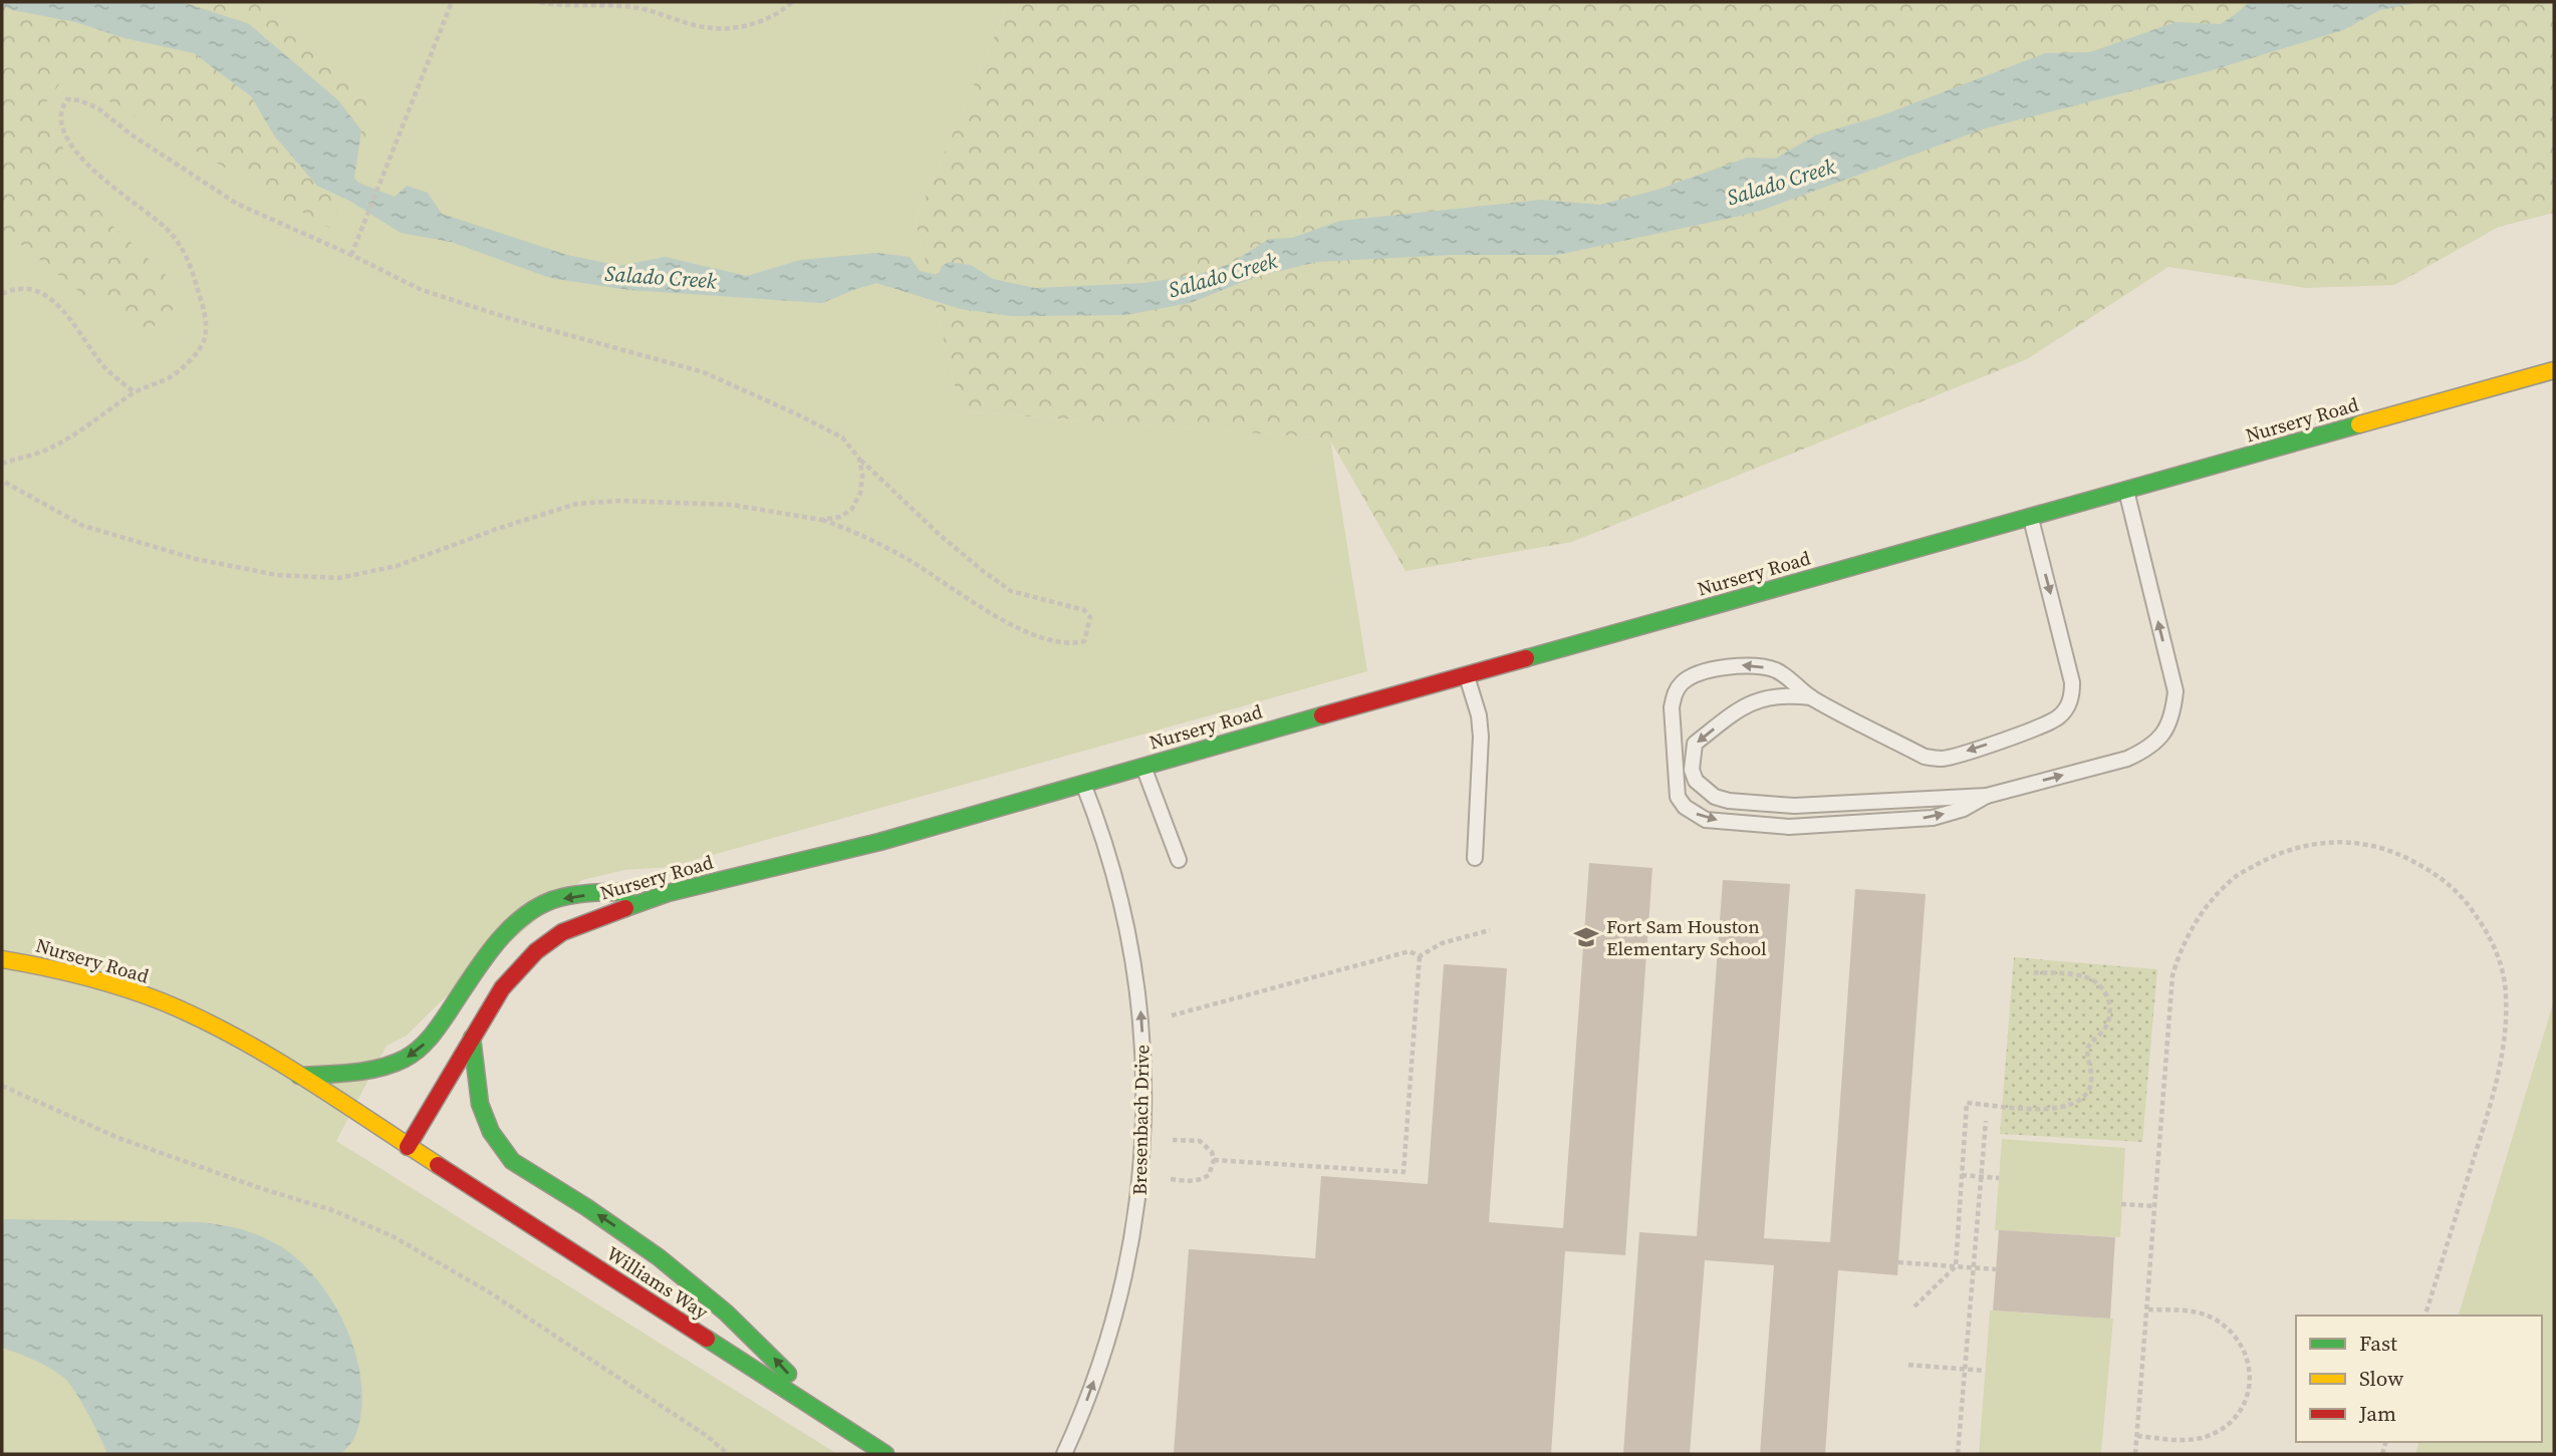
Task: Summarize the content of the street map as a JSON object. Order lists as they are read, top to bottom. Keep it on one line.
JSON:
{"streets":{"street":["Nursery Road","Williams Way"],"lane":["Bresenbach Drive"]},"crossings":[["Nursery Road","Bresenbach Drive"],["Nursery Road","Williams Way"]],"one_way":["Bresenbach Drive"],"water":["Salado Creek"],"places":{"school or university":["Fort Sam Houston Elementary School"]},"legend":["Fast","Slow","Jam"]}
